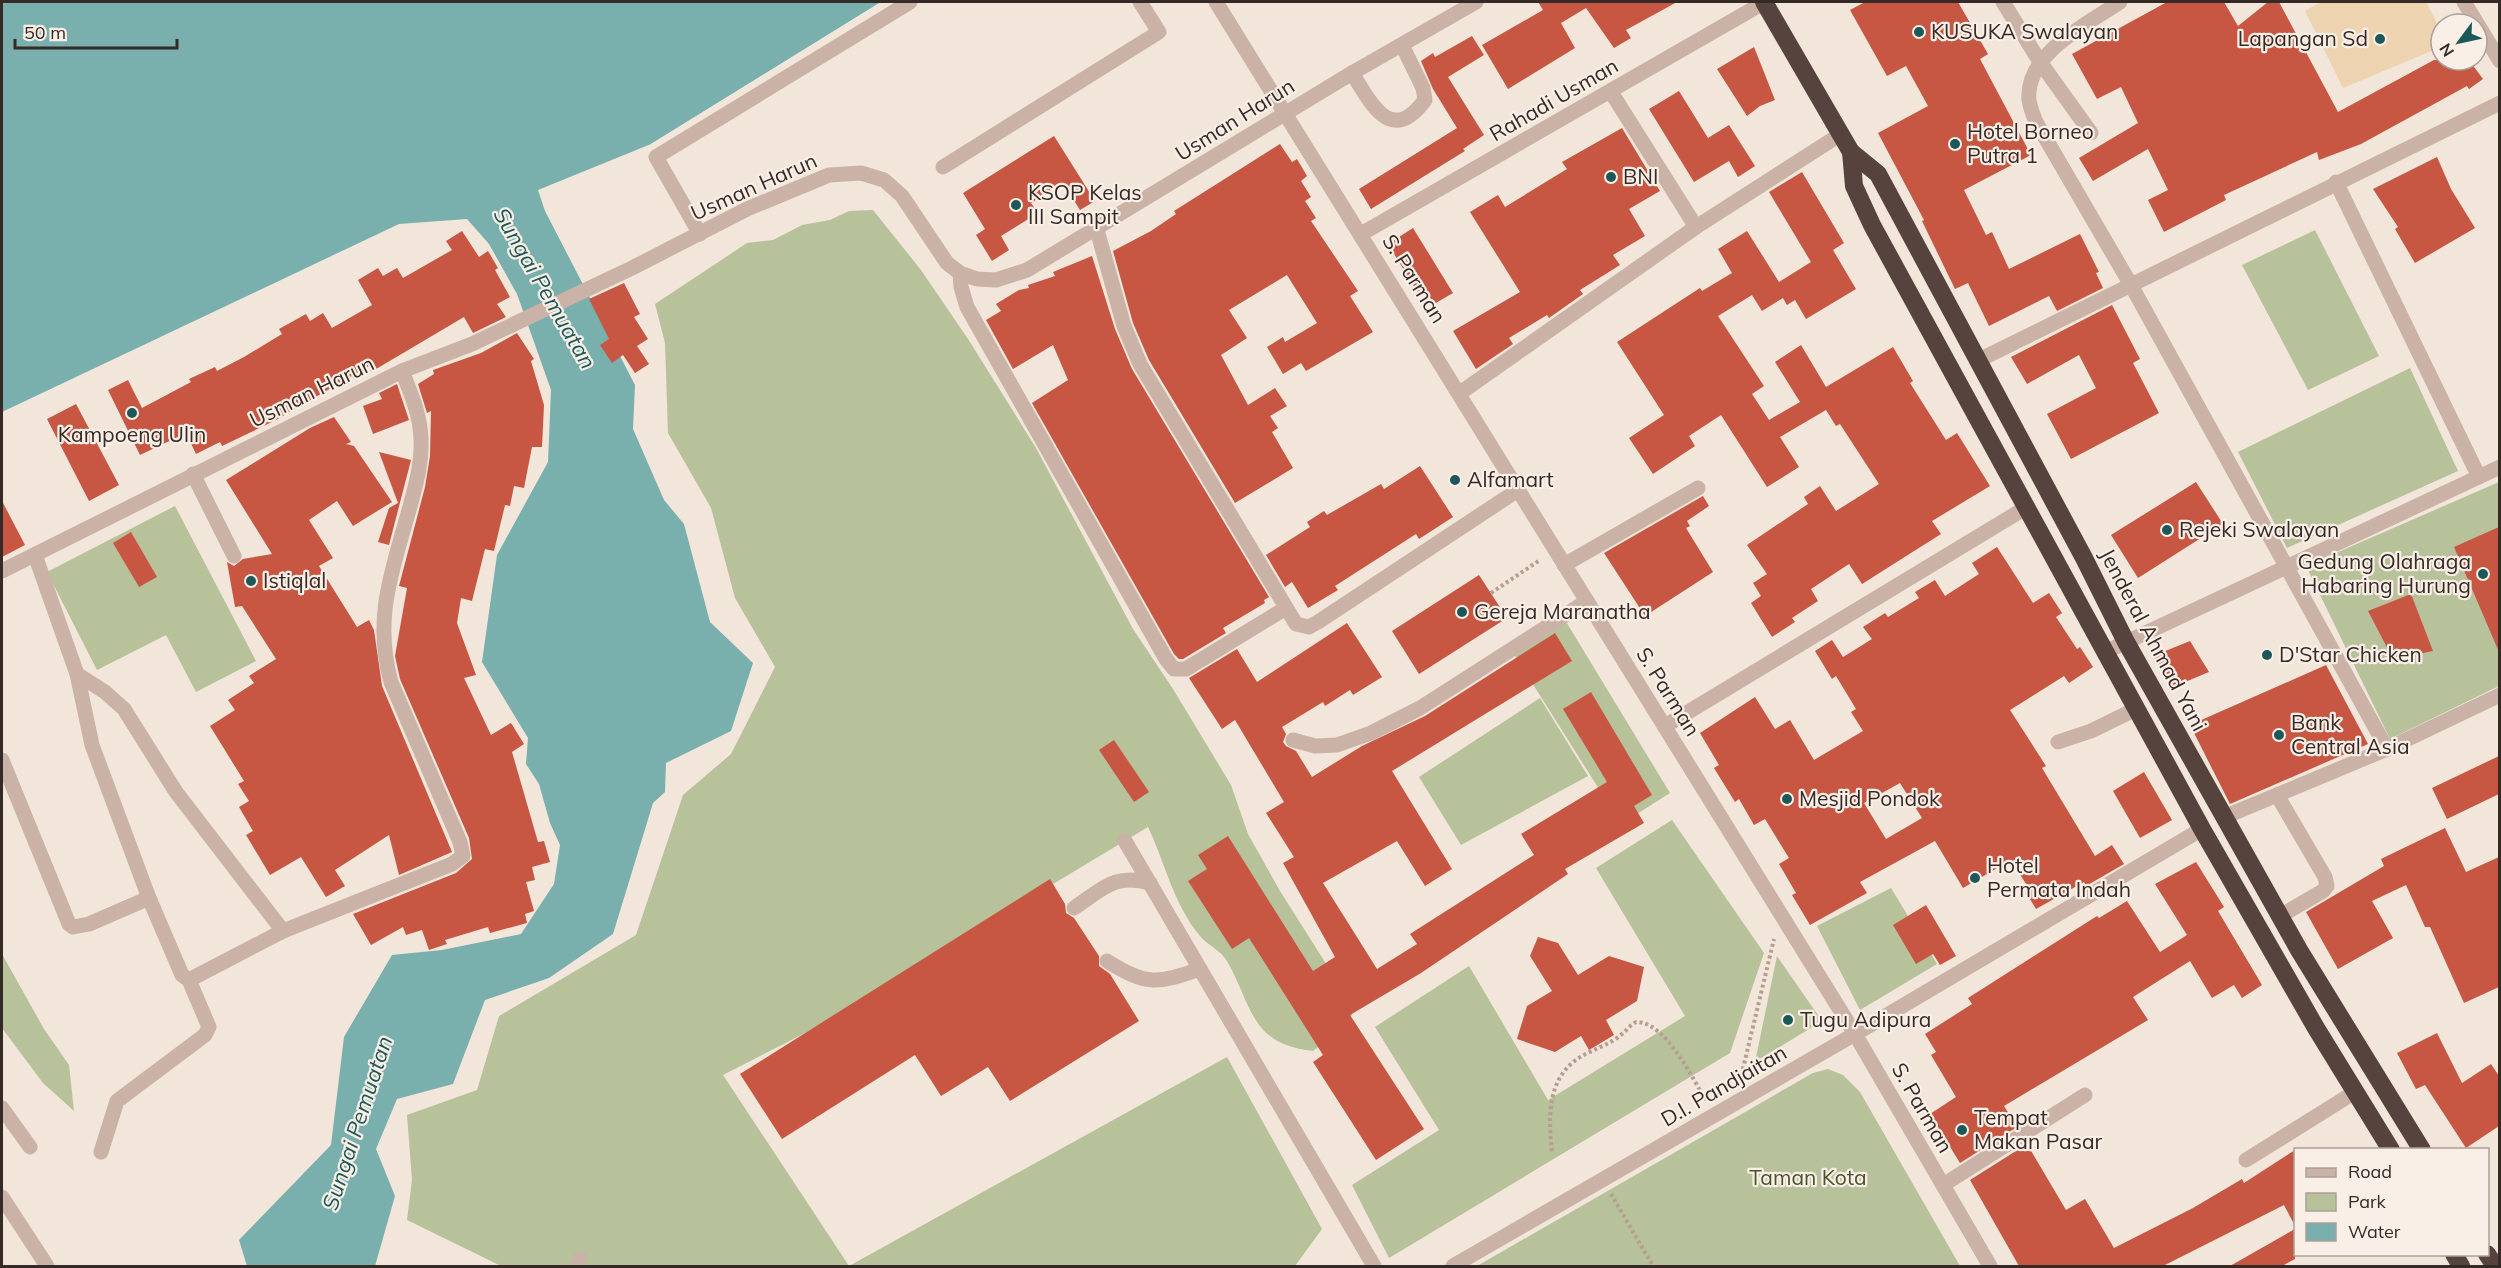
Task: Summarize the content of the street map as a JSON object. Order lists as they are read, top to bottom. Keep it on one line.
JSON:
{"streets":{"highway":["Jenderal Ahmad Yani"],"street":["Rahadi Usman","Usman Harun","S. Parman","D.I. Pandjaitan"]},"crossings":[["Rahadi Usman","S. Parman"],["Rahadi Usman","Jenderal Ahmad Yani"],["Usman Harun","S. Parman"],["S. Parman","D.I. Pandjaitan"],["Jenderal Ahmad Yani","D.I. Pandjaitan"]],"water":["Sungai Pemuatan"],"parks":["Taman Kota"],"places":["KUSUKA Swalayan","Lapangan Sd","Hotel Borneo Putra 1","BNI","KSOP Kelas III Sampit","Kampoeng Ulin","Alfamart","Rejeki Swalayan","Gedung Olahraga Habaring Hurung","Istiqlal","Gereja Maranatha","D'Star Chicken","Bank Central Asia","Mesjid Pondok","Hotel Permata Indah","Tugu Adipura","Tempat Makan Pasar"],"legend":["Road","Park","Water"],"scale_bar":"50 m","north":"bottom left"}
